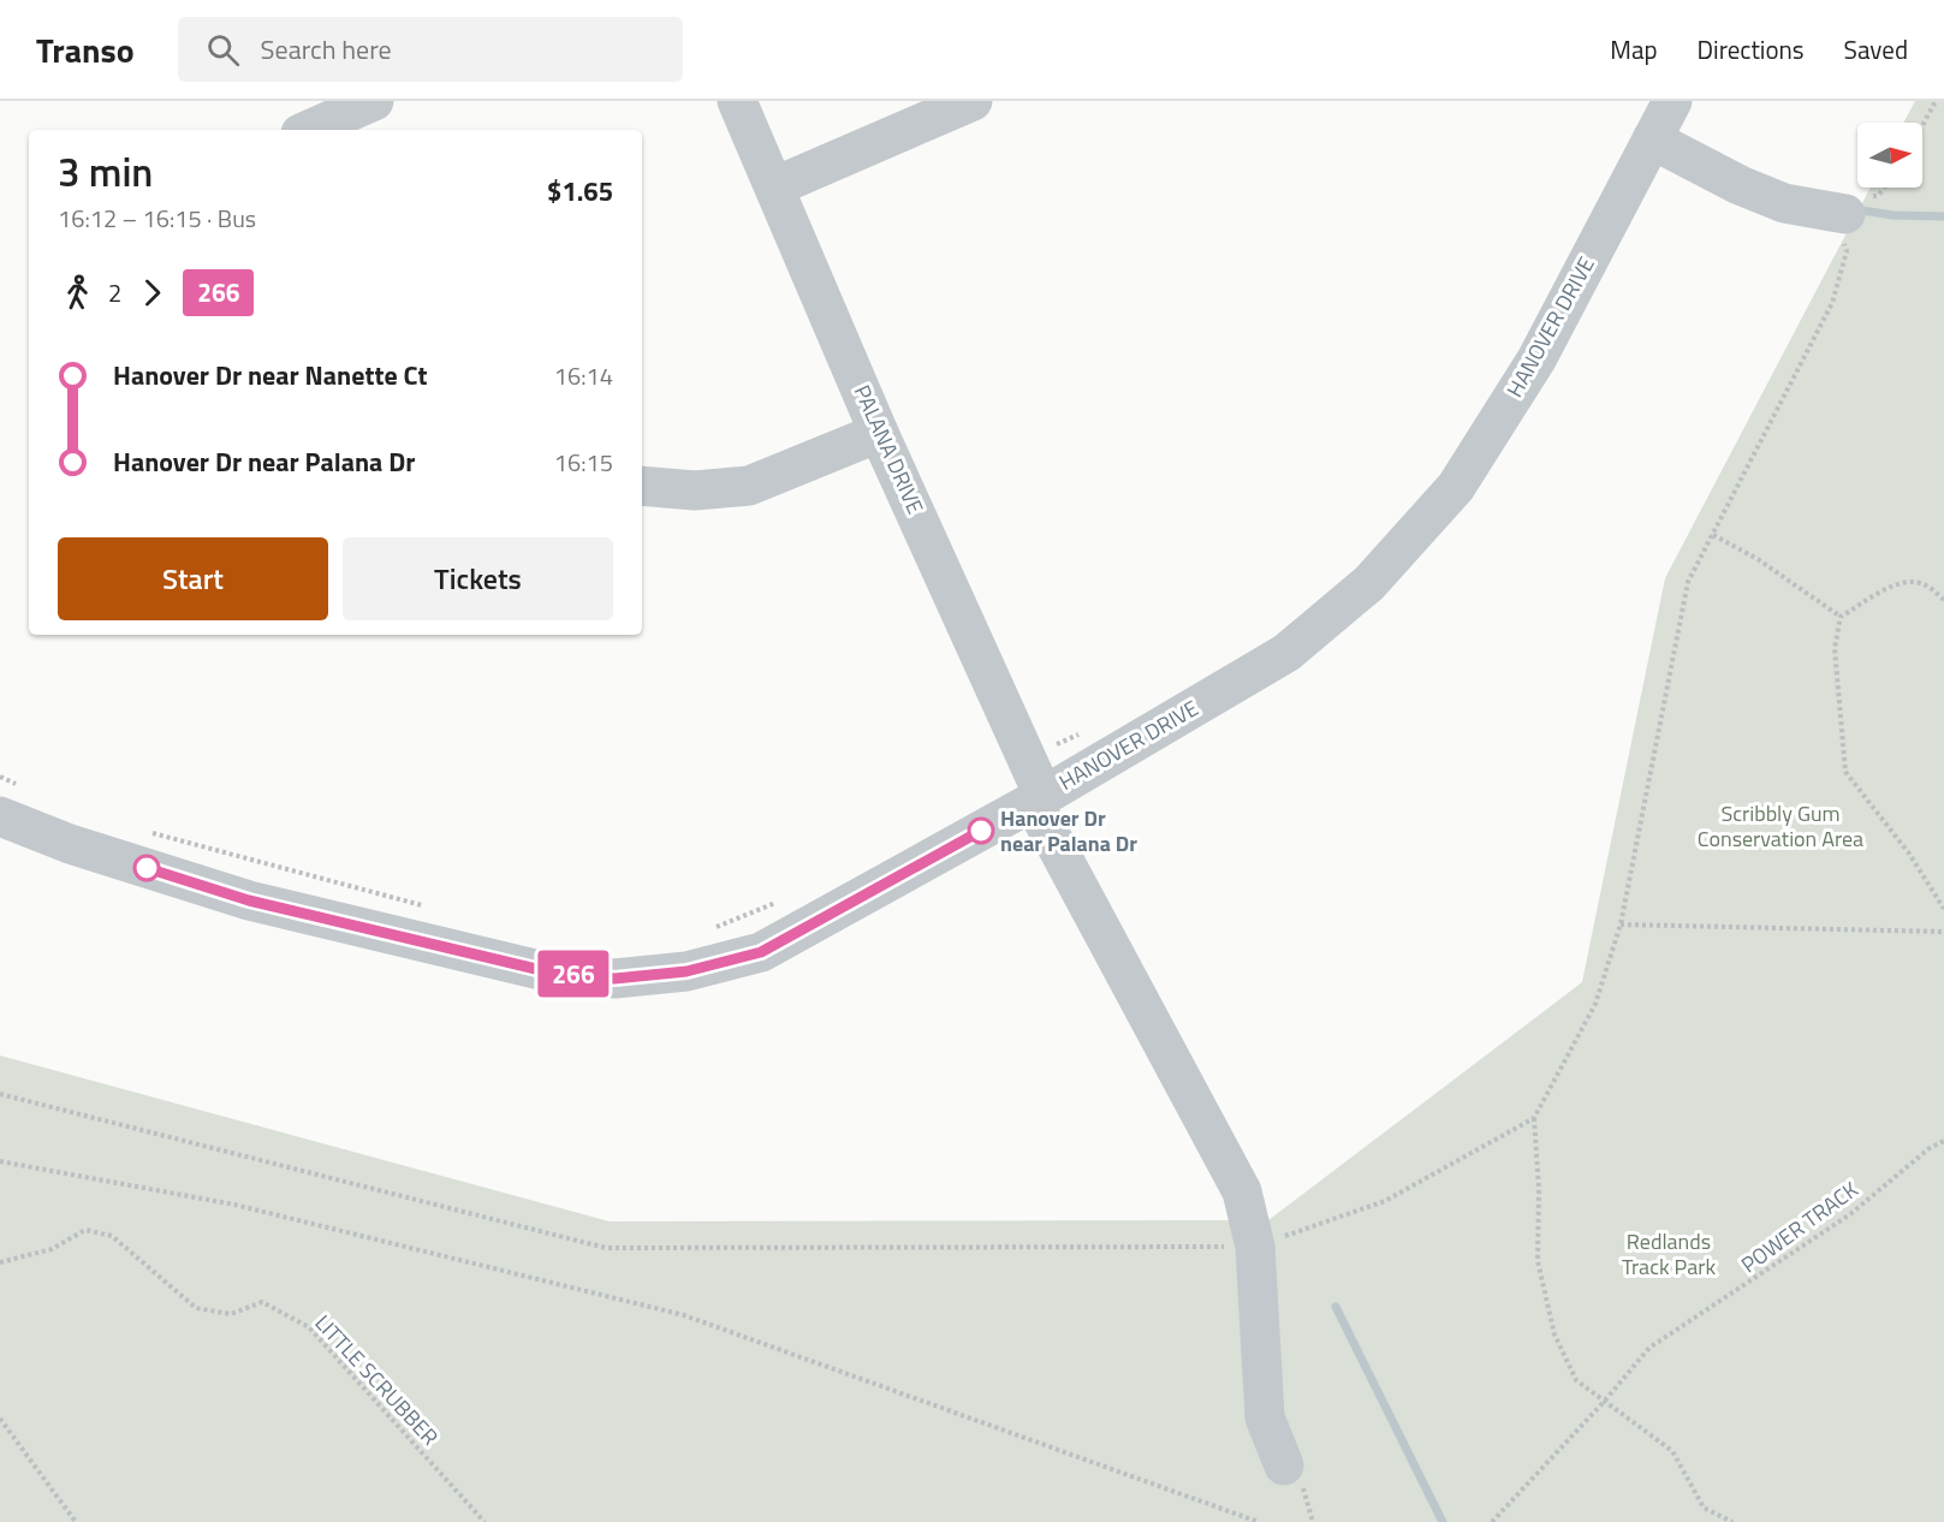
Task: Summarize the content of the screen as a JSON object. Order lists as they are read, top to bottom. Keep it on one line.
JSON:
{"streets":{"street":["HANOVER DRIVE","PALANA DRIVE"],"path":["POWER TRACK","LITTLE SCRUBBER"]},"crossings":[["HANOVER DRIVE","PALANA DRIVE"]],"parks":["Scribbly Gum Conservation Area","Redlands Track Park"],"places":["Hanover Dr near Palana Dr"],"lines":["bus line 266"],"north":"right","page":{"header":"Transo","search":"Search here","nav":["Map","Directions","Saved"],"on_map":"266","heading":["3 min","16:12 – 16:15 · Bus","$1.65"],"legs":["2","266"],"list":[{"name":"Hanover Dr near Nanette Ct","value":"16:14"},{"name":"Hanover Dr near Palana Dr","value":"16:15"}],"buttons":["Start","Tickets"]}}
